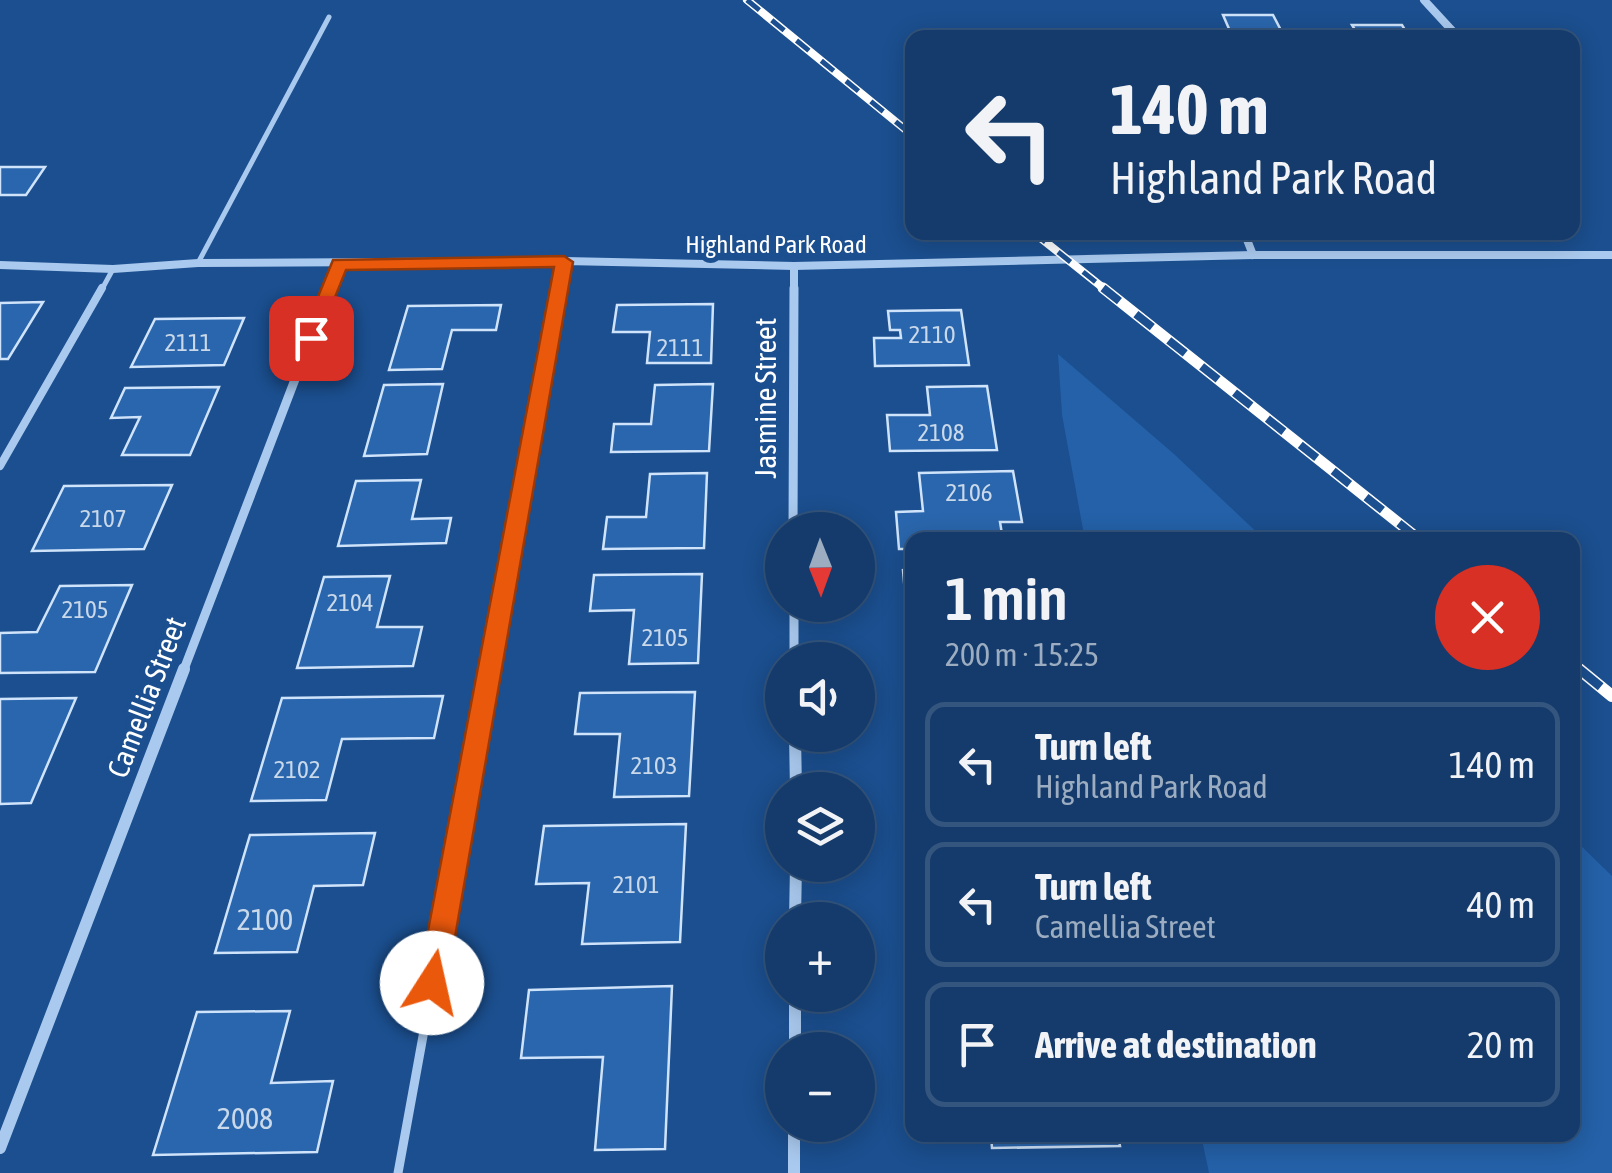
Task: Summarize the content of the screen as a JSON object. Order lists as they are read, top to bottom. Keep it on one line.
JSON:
{"streets":{"street":["Highland Park Road","Jasmine Street","Camellia Street"]},"crossings":[["Highland Park Road","Jasmine Street"],["Highland Park Road","Camellia Street"]],"house_numbers":["2110","2111","2111","2108","2106","2107","2104","2105","2105","2103","2102","2101","2100","2008"],"north":"bottom","page":{"turn":["140 m","Highland Park Road"],"map_buttons":["+","−"],"heading":["1 min","200 m · 15:25"],"list":[{"name":"Turn left","note":"Highland Park Road","value":"140 m"},{"name":"Turn left","note":"Camellia Street","value":"40 m"},{"name":"Arrive at destination","value":"20 m"}]}}
